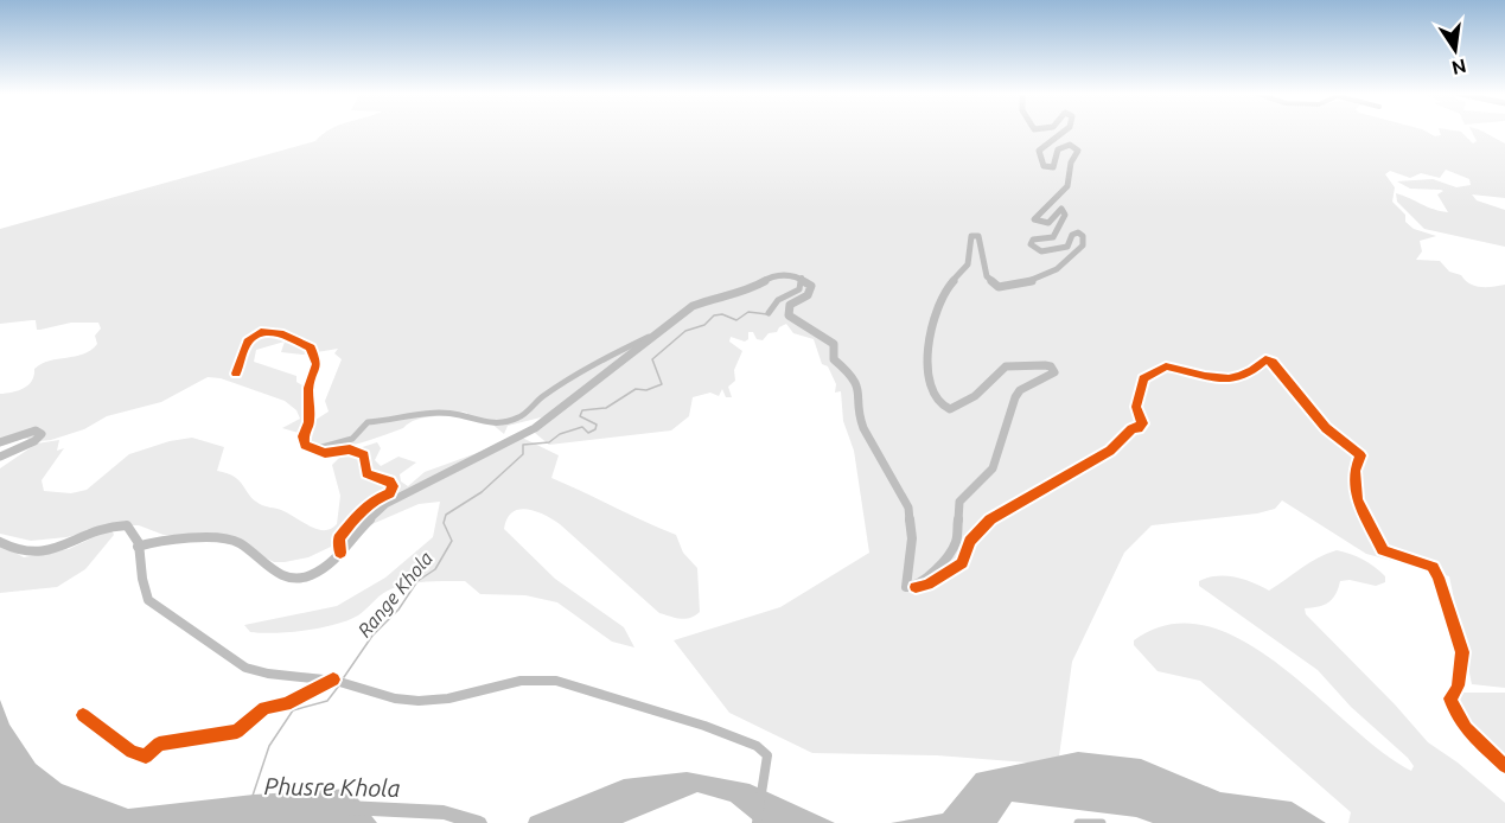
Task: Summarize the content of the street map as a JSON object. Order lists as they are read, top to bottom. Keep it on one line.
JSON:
{"water":["Range Khola","Phusre Khola"],"north":"bottom"}
